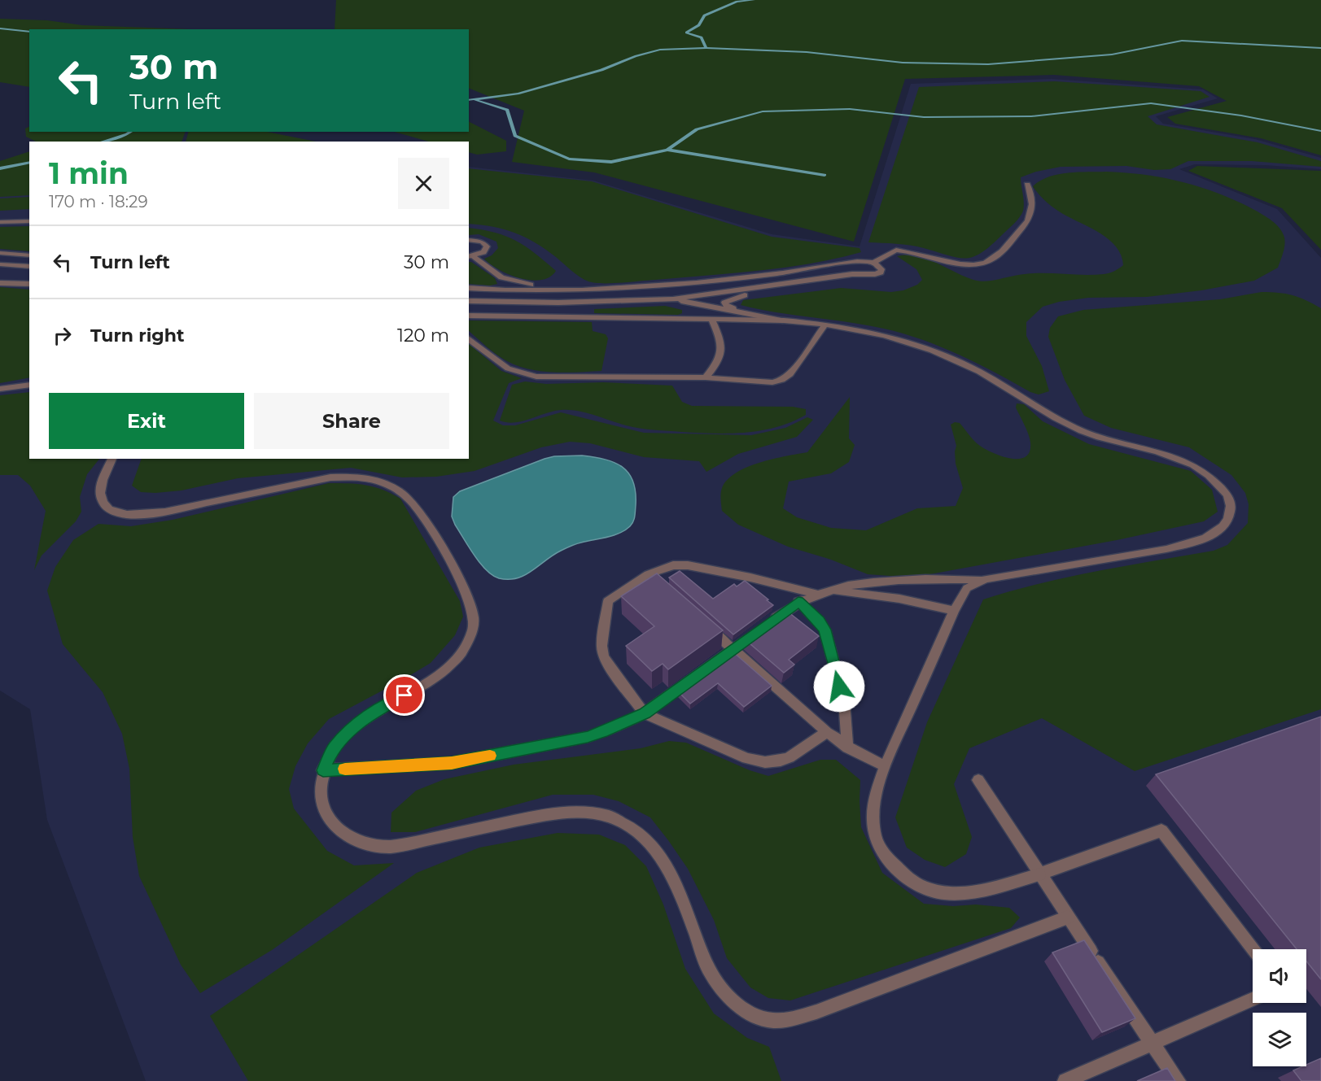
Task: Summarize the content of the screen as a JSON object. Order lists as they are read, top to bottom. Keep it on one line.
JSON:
{"page":{"turn":["30 m","Turn left"],"heading":["1 min","170 m · 18:29"],"list":[{"name":"Turn left","value":"30 m"},{"name":"Turn right","value":"120 m"}],"buttons":["Exit","Share"]}}
